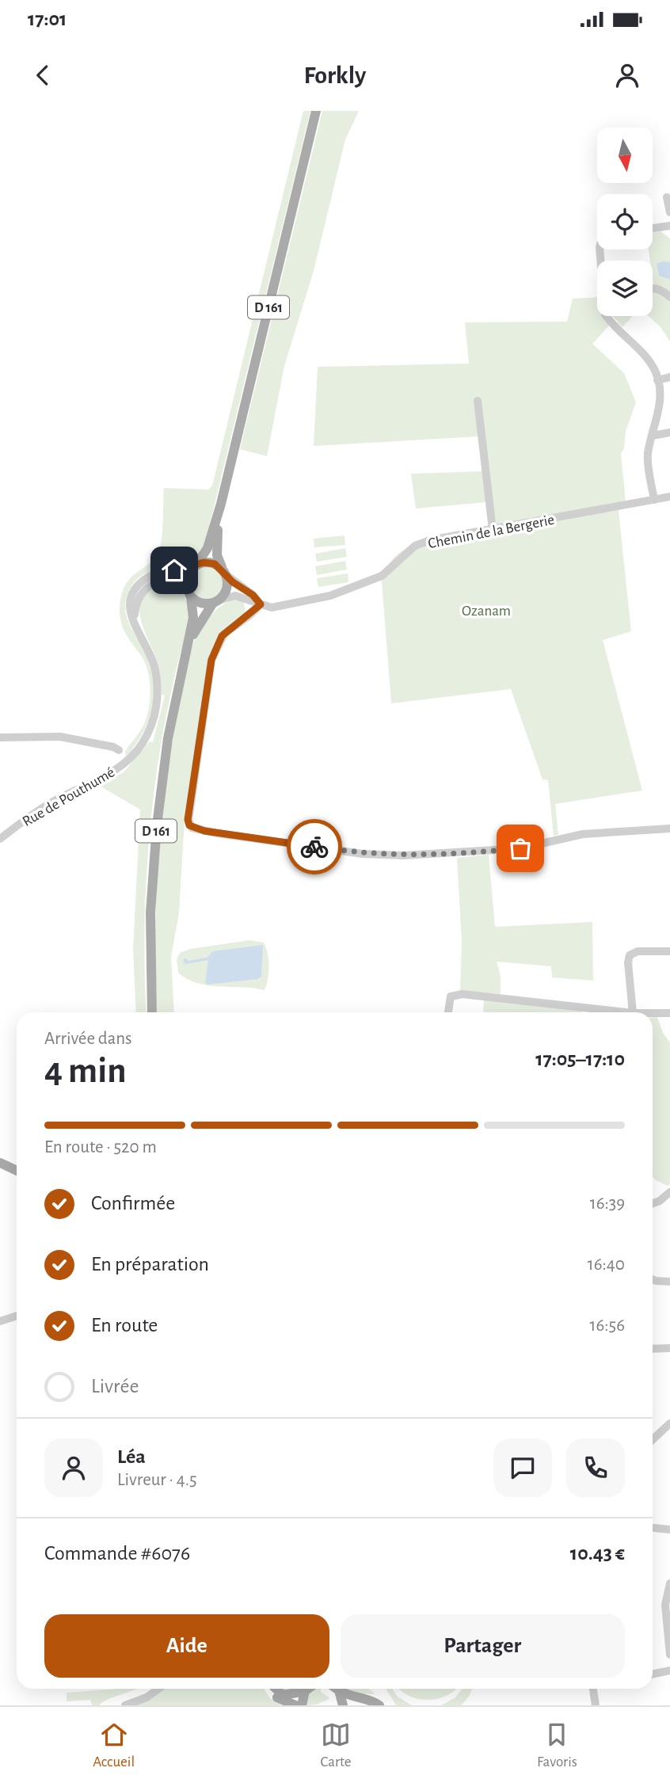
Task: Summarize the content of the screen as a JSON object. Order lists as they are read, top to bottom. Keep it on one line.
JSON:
{"streets":{"main road":["D 161"],"street":["Chemin de la Bergerie","Rue de Pouthumé"]},"crossings":[["D 161","Chemin de la Bergerie"],["D 161","Rue de Pouthumé"],["Chemin de la Bergerie","Rue de Pouthumé"]],"parks":["Ozanam"],"north":"bottom","page":{"status":"17:01","header":"Forkly","heading":["4 min","Arrivée dans","17:05–17:10"],"panel":["Léa","Livreur · 4.5","Commande #6076","10.43 €"],"bar":"En route · 520 m","list":[["Confirmée","16:39"],["En préparation","16:40"],["En route","16:56"],"Livrée"],"buttons":["Aide","Partager"],"tabs":["Accueil","Carte","Favoris"]}}
